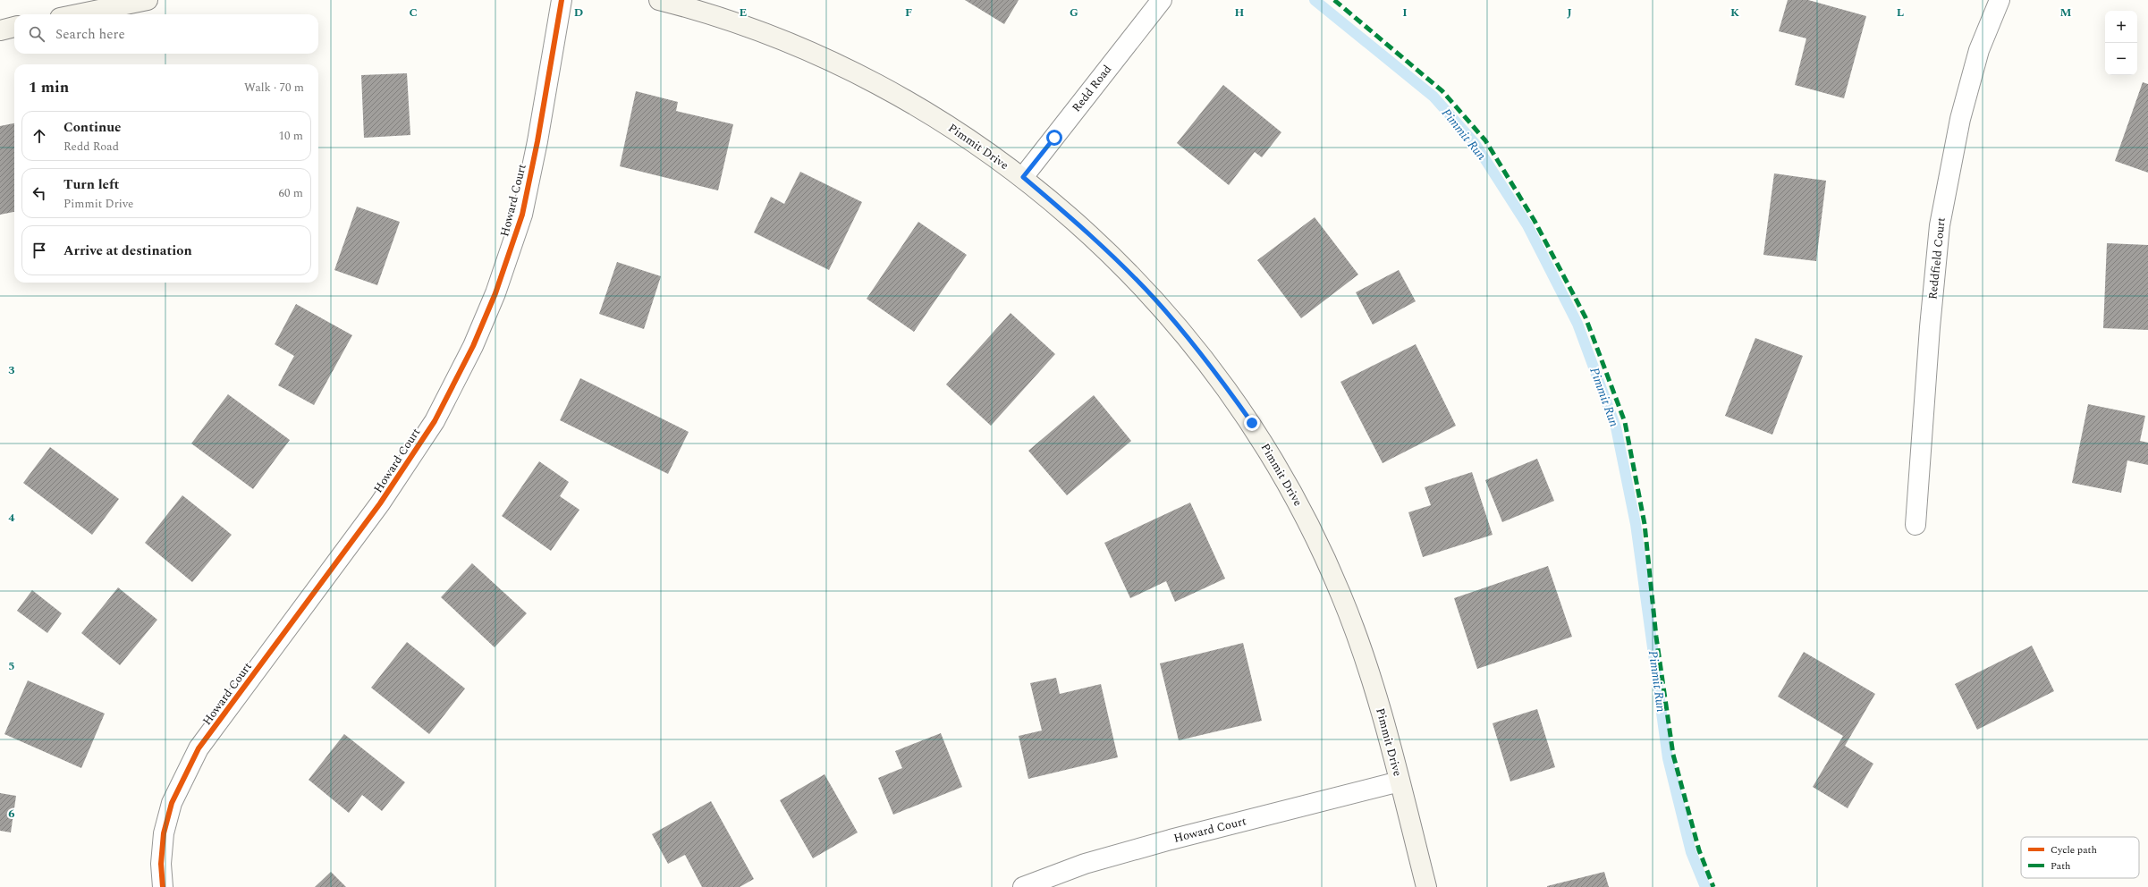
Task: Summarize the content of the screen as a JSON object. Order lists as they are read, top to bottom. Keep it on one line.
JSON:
{"streets":{"street":["Redd Road","Pimmit Drive","Howard Court","Reddfield Court"]},"crossings":[["Redd Road","Pimmit Drive"],["Pimmit Drive","Howard Court"]],"water":["Pimmit Run"],"legend":["Cycle path","Path"],"page":{"map_buttons":["+","−"],"search":"Search here","heading":["1 min","Walk · 70 m"],"list":[["Continue","Redd Road","10 m"],["Turn left","Pimmit Drive","60 m"],"Arrive at destination"]},"grid":{"columns":["C","D","E","F","G","H","I","J","K","L","M"],"rows":["3","4","5","6"]}}
